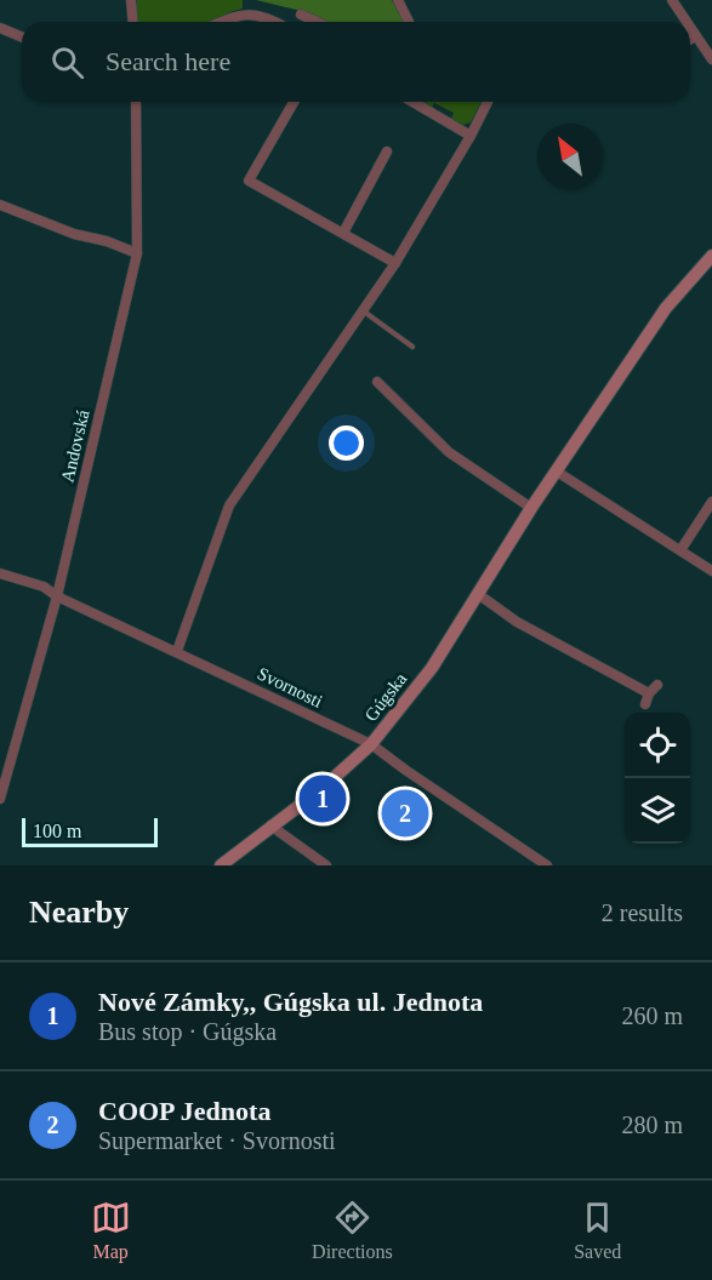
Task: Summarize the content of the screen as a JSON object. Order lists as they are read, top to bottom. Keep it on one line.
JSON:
{"streets":{"main road":["Gúgska"],"street":["Andovská","Svornosti"]},"crossings":[["Andovská","Svornosti"],["Svornosti","Gúgska"]],"scale_bar":"100 m","north":"top left","page":{"search":"Search here","pins":["1","2"],"scale":"100 m","heading":["Nearby","2 results"],"list":[{"mark":"1","name":"Nové Zámky,, Gúgska ul. Jednota","note":"Bus stop · Gúgska","value":"260 m"},{"mark":"2","name":"COOP Jednota","note":"Supermarket · Svornosti","value":"280 m"}],"nav":["Map","Directions","Saved"]}}
